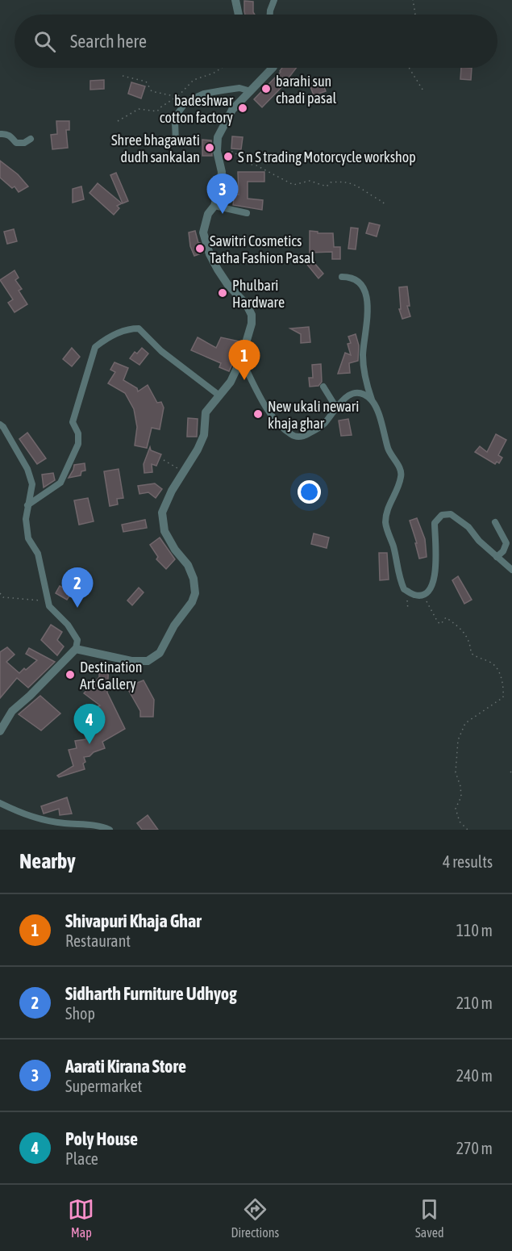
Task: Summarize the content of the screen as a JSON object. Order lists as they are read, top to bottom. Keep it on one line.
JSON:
{"places":["barahi sun chadi pasal","badeshwar cotton factory","Shree bhagawati dudh sankalan","S n S trading Motorcycle workshop","Sawitri Cosmetics Tatha Fashion Pasal","Phulbari Hardware","New ukali newari khaja ghar","Destination Art Gallery"],"page":{"search":"Search here","pins":["3","1","2","4"],"heading":["Nearby","4 results"],"list":[{"mark":"1","name":"Shivapuri Khaja Ghar","note":"Restaurant","value":"110 m"},{"mark":"2","name":"Sidharth Furniture Udhyog","note":"Shop","value":"210 m"},{"mark":"3","name":"Aarati Kirana Store","note":"Supermarket","value":"240 m"},{"mark":"4","name":"Poly House","note":"Place","value":"270 m"}],"nav":["Map","Directions","Saved"]}}
